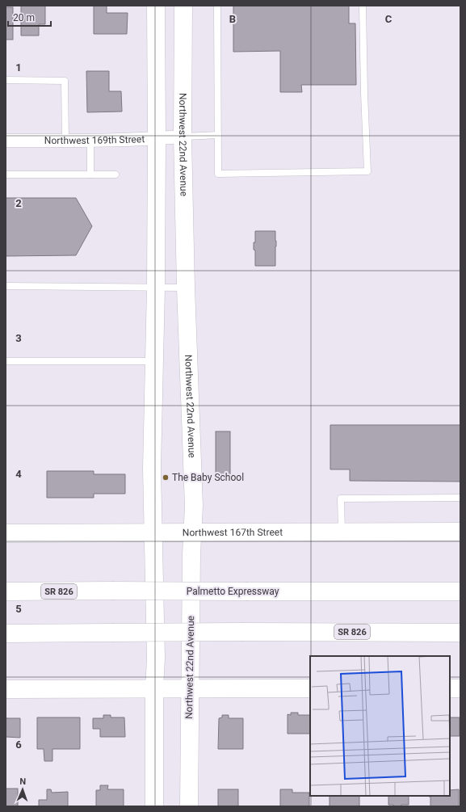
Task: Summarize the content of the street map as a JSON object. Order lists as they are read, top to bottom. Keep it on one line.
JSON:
{"streets":{"main road":["Northwest 22nd Avenue","Northwest 167th Street","SR 826","Palmetto Expressway"],"street":["Northwest 169th Street"]},"crossings":[["Northwest 169th Street","Northwest 22nd Avenue"],["Northwest 22nd Avenue","Northwest 167th Street"]],"places":["The Baby School"],"scale_bar":"20 m","north":"top","grid":{"columns":["B","C"],"rows":["1","2","3","4","5","6"]}}
